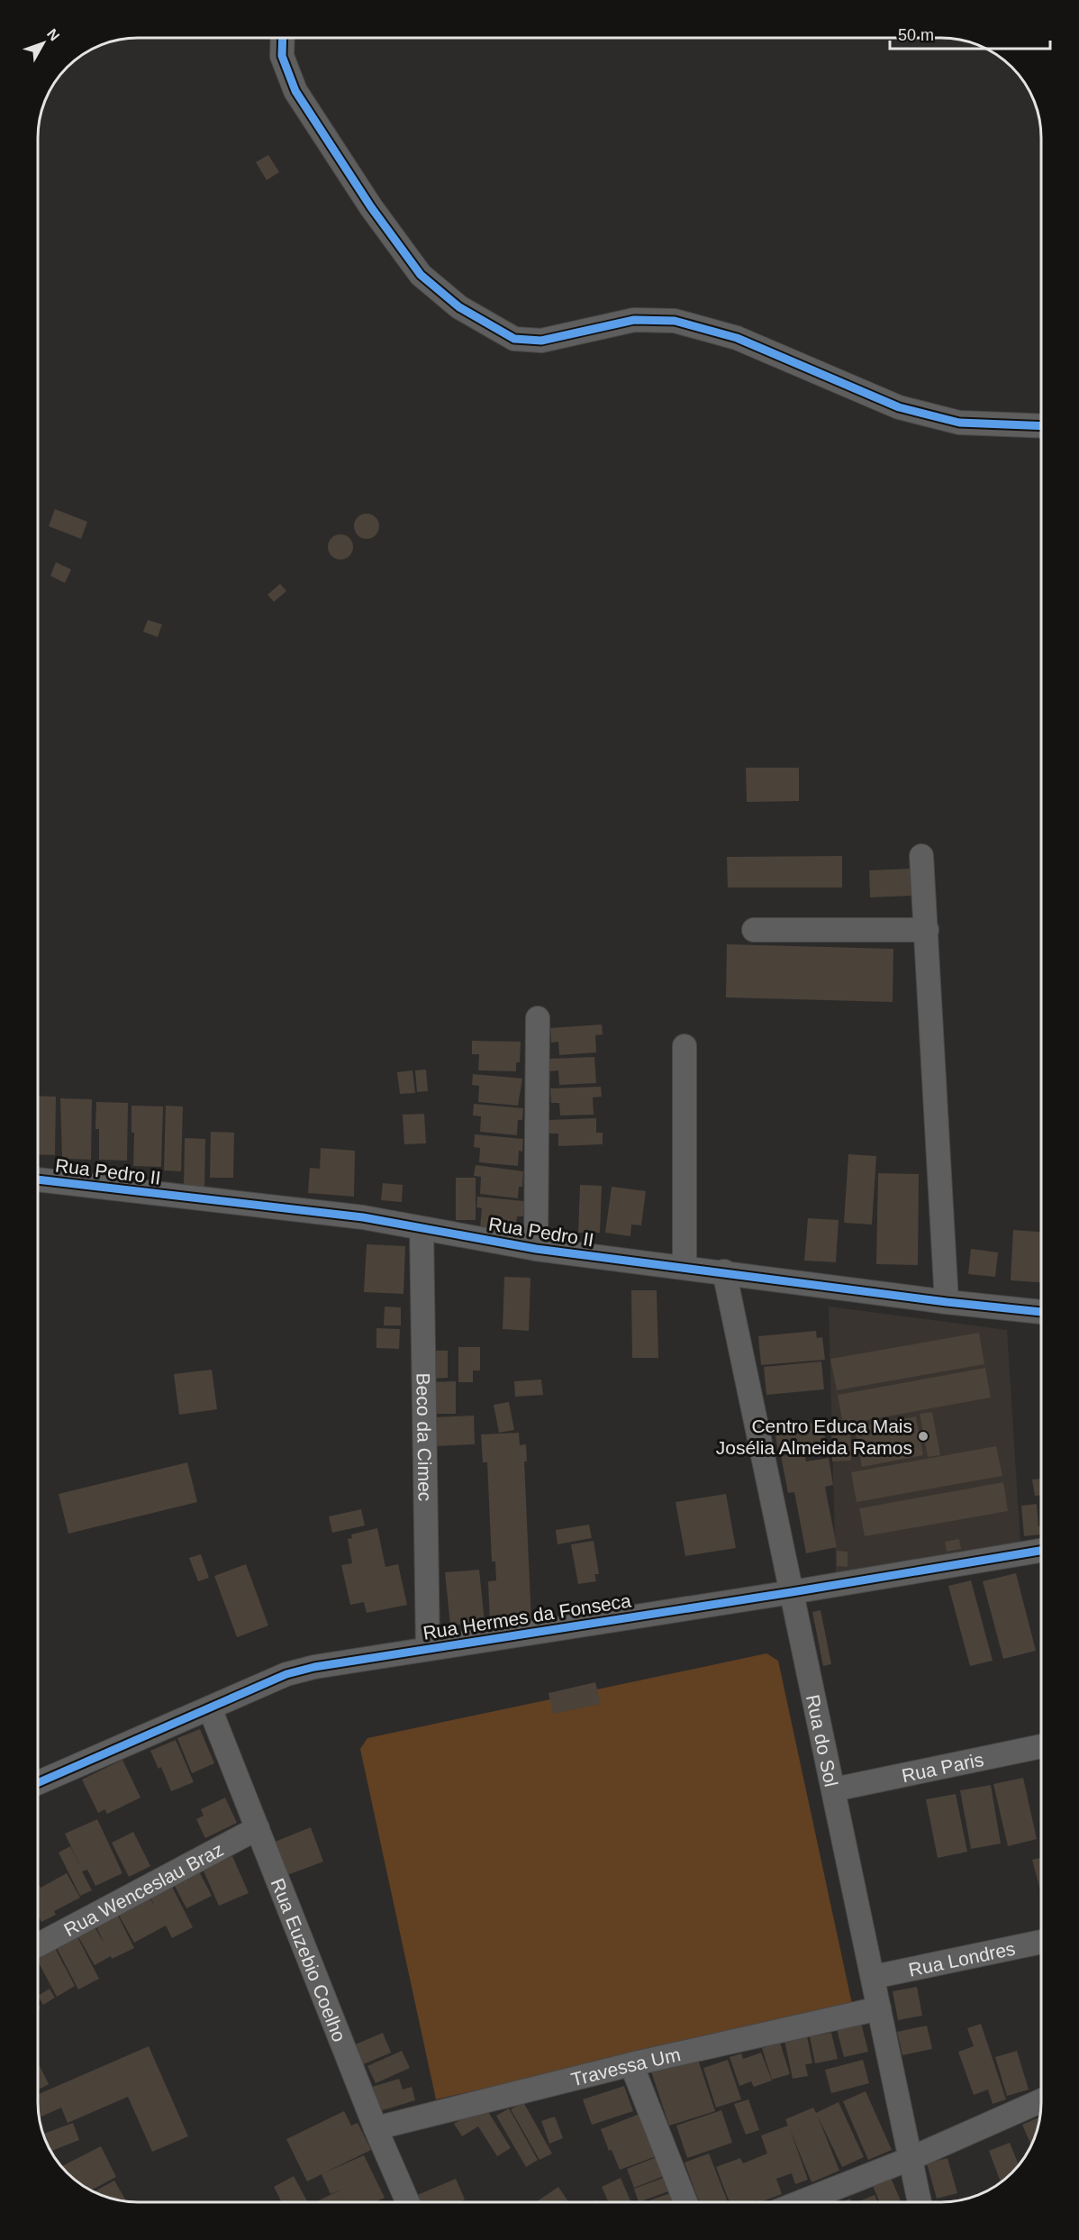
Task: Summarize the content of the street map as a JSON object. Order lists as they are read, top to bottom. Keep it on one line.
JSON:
{"streets":{"street":["Rua Pedro II","Beco da Cimec","Rua Hermes da Fonseca","Rua do Sol","Rua Paris","Rua Wenceslau Braz","Rua Londres","Rua Euzebio Coelho","Travessa Um"]},"crossings":[["Rua Pedro II","Beco da Cimec"],["Rua Pedro II","Rua do Sol"],["Beco da Cimec","Rua Hermes da Fonseca"],["Rua Hermes da Fonseca","Rua do Sol"],["Rua Hermes da Fonseca","Rua Euzebio Coelho"],["Rua do Sol","Rua Paris"],["Rua do Sol","Rua Londres"],["Rua do Sol","Travessa Um"],["Rua Wenceslau Braz","Rua Euzebio Coelho"],["Rua Euzebio Coelho","Travessa Um"]],"places":["Centro Educa Mais Josélia Almeida Ramos"],"scale_bar":"50 m","north":"top right"}
